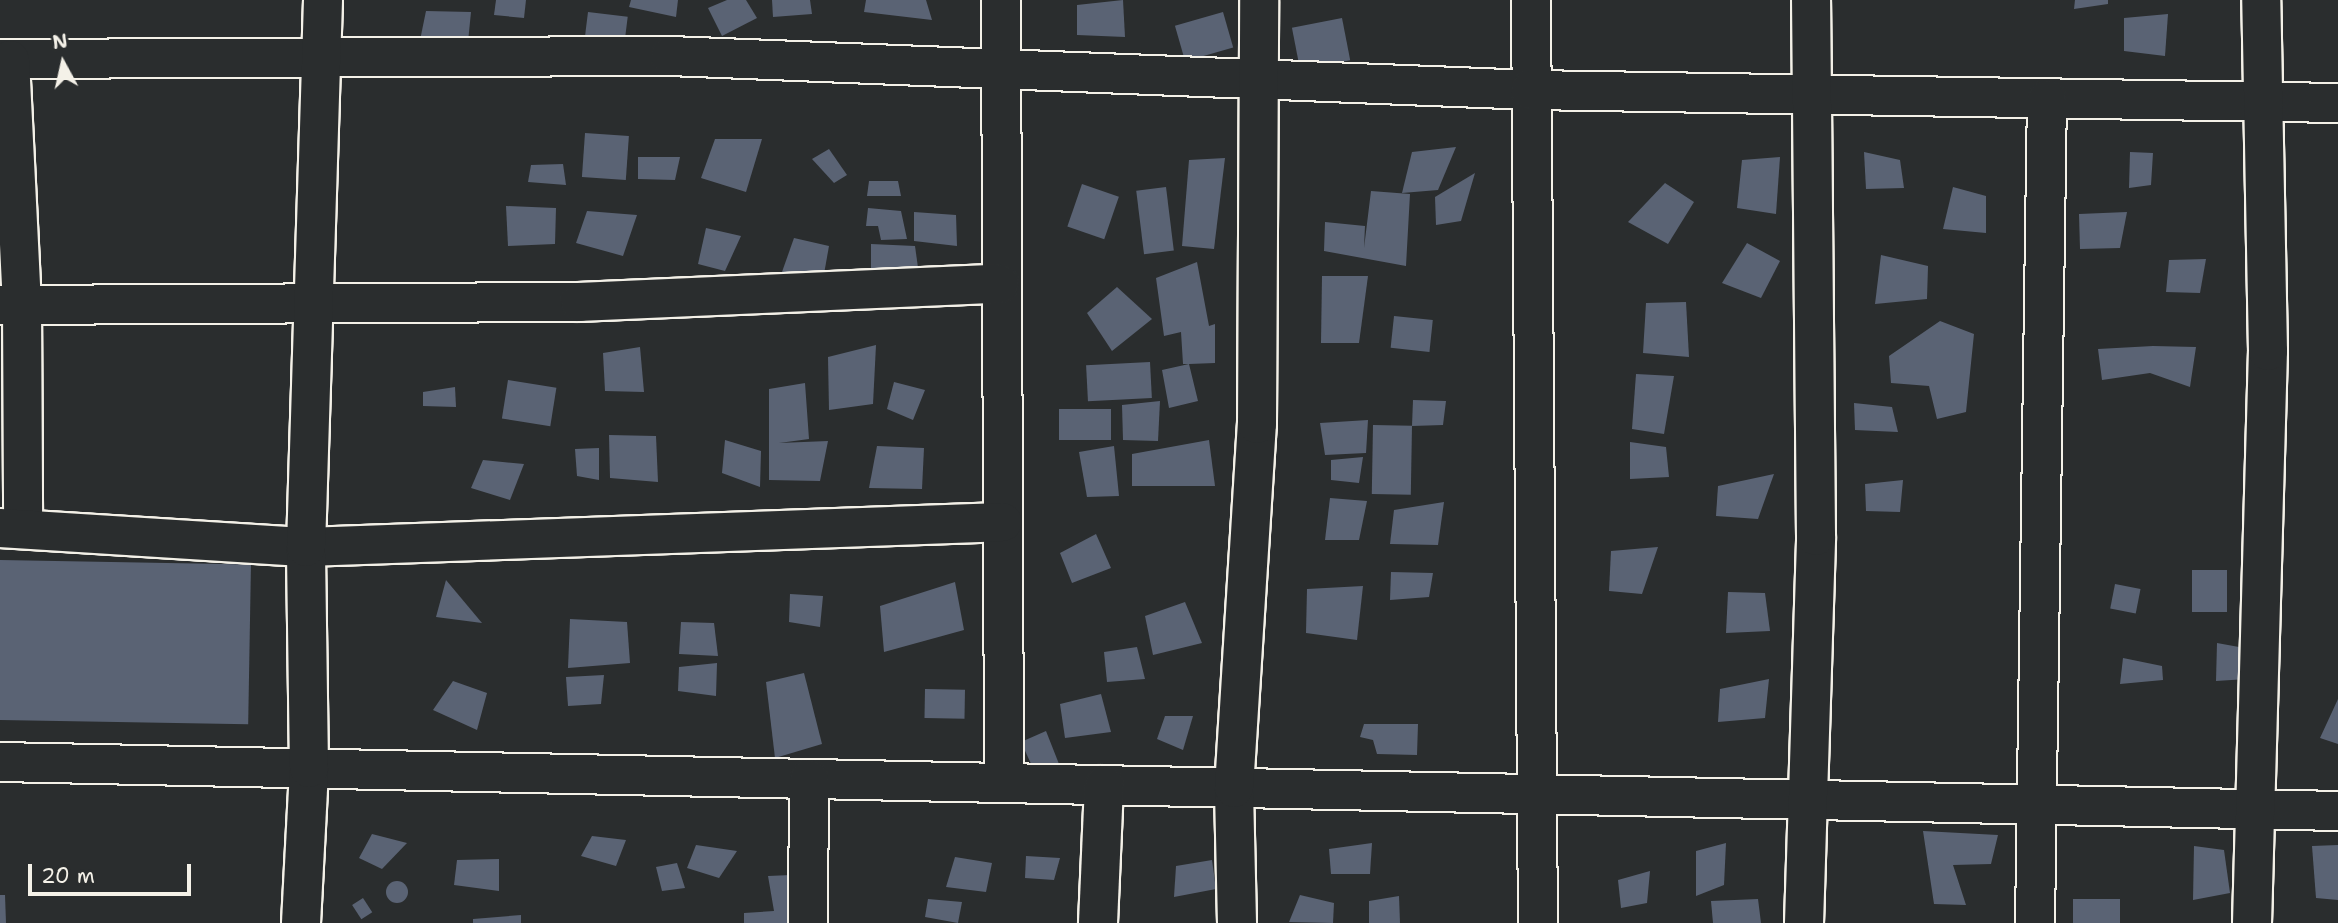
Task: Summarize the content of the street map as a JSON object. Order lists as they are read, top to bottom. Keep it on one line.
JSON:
{"scale_bar":"20 m","north":"top"}
